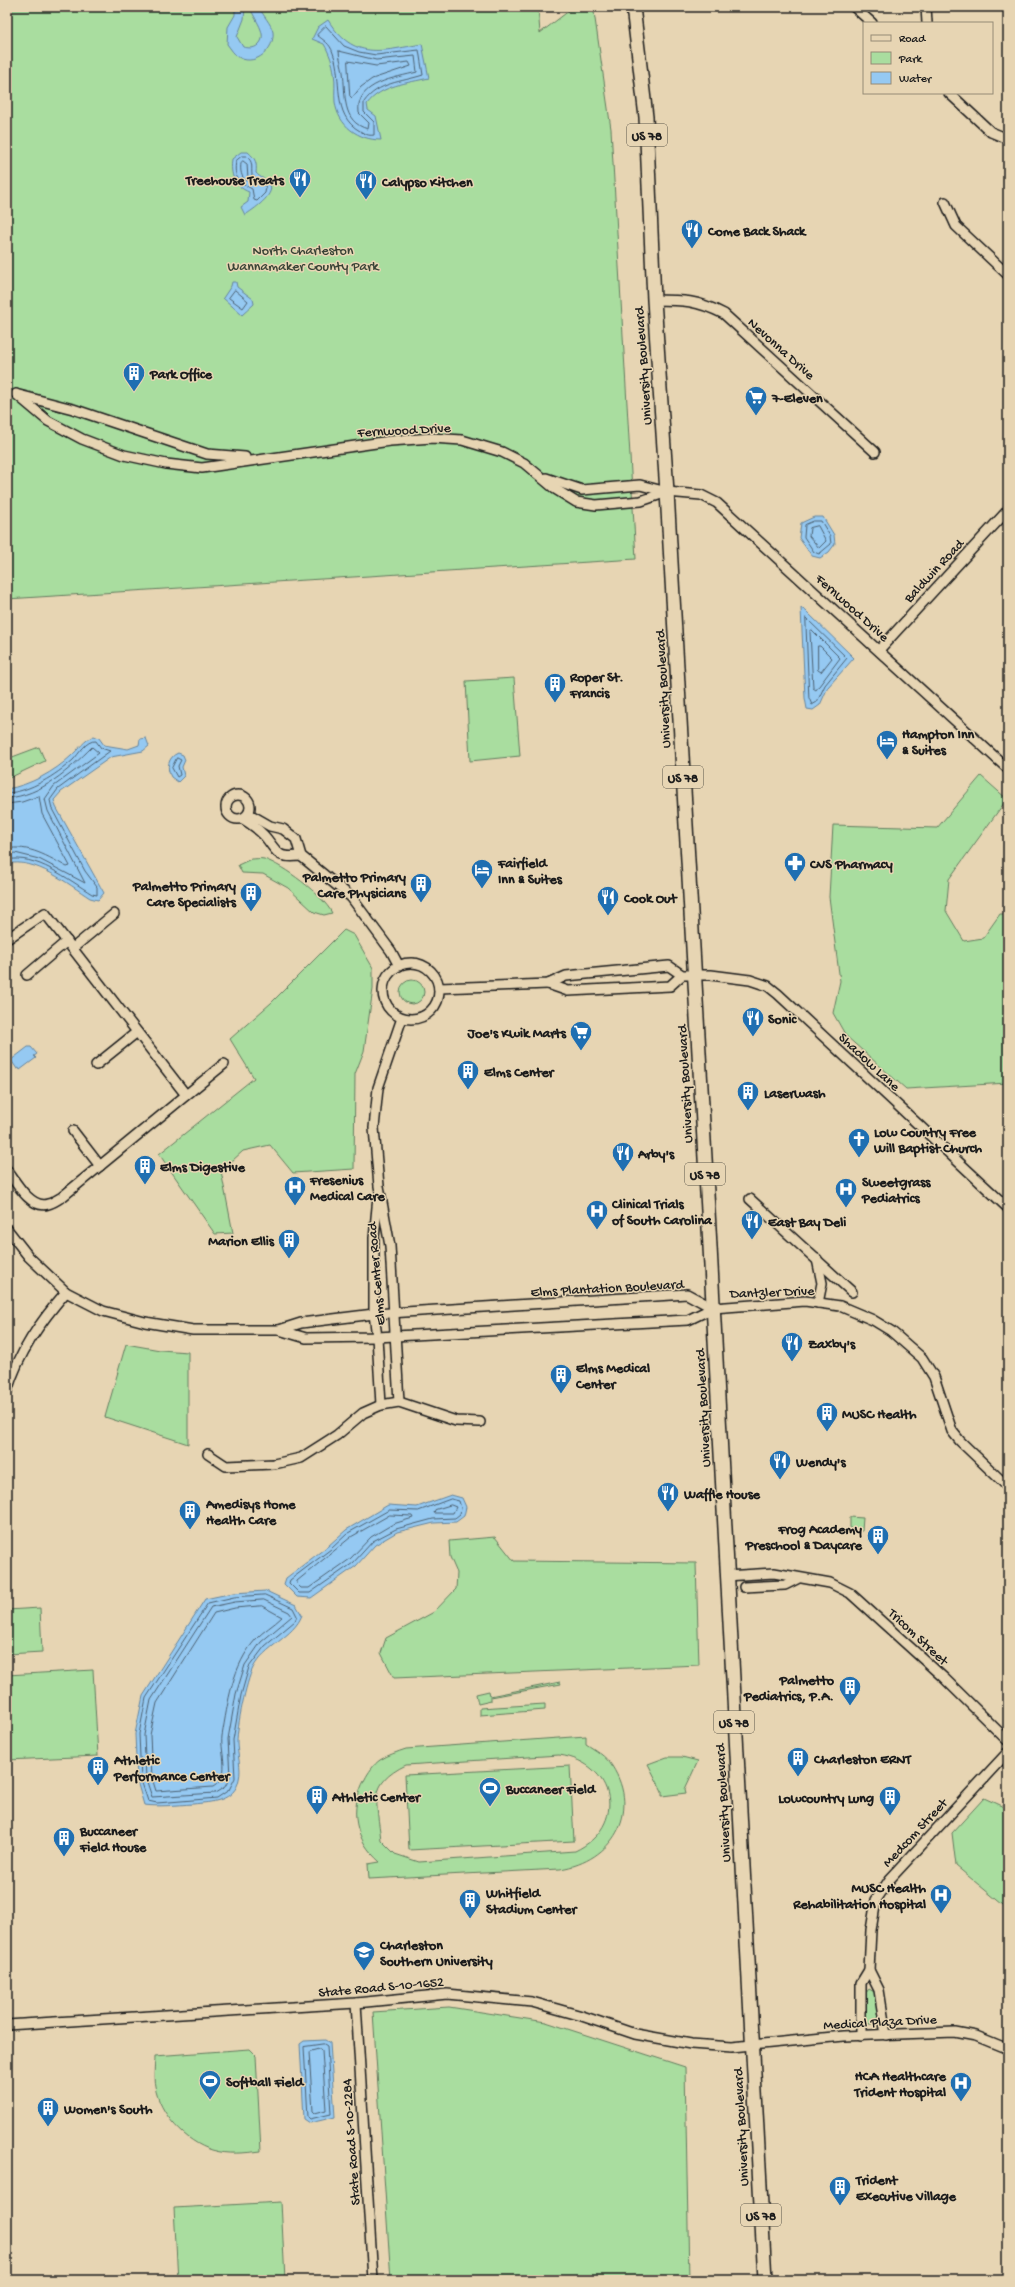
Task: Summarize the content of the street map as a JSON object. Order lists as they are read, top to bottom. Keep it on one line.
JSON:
{"streets":{"main road":["US 78","University Boulevard"],"street":["Nevonna Drive","Fernwood Drive","Baldwin Road","Shadow Lane","Elms Center Road","Elms Plantation Boulevard","Dantzler Drive","Tricom Street","Medcom Street","State Road S-10-1652","Medical Plaza Drive","State Road S-10-2284"]},"crossings":[["Nevonna Drive","University Boulevard"],["University Boulevard","Fernwood Drive"],["University Boulevard","Shadow Lane"],["University Boulevard","Elms Plantation Boulevard"],["University Boulevard","Dantzler Drive"],["University Boulevard","Tricom Street"],["University Boulevard","State Road S-10-1652"],["University Boulevard","Medical Plaza Drive"],["Fernwood Drive","Baldwin Road"],["Elms Center Road","Elms Plantation Boulevard"],["Elms Plantation Boulevard","Dantzler Drive"],["Medcom Street","Medical Plaza Drive"],["State Road S-10-1652","Medical Plaza Drive"],["State Road S-10-1652","State Road S-10-2284"]],"parks":["North Charleston Wannamaker County Park"],"places":{"restaurant":["Treehouse Treats","Calypso Kitchen","Come Back Shack","Cook Out","Sonic","Arby's","East Bay Deli","Zaxby's","Wendy's","Waffle House"],"building":["Park Office","Roper St. Francis","Palmetto Primary Care Physicians","Palmetto Primary Care Specialists","Elms Center","Laserwash","Elms Digestive","Marion Ellis","Elms Medical Center","MUSC Health","Amedisys Home Health Care","Frog Academy Preschool & Daycare","Palmetto Pediatrics, P.A.","Charleston ERNT","Athletic Performance Center","Athletic Center","Lowcountry Lung","Buccaneer Field House","Whitfield Stadium Center","Women's South","Trident Executive Village"],"supermarket":["7-Eleven","Joe's Kwik Marts"],"hotel":["Hampton Inn & Suites","Fairfield Inn & Suites"],"pharmacy":["CVS Pharmacy"],"church":["Low Country Free Will Baptist Church"],"hospital":["Fresenius Medical Care","Sweetgrass Pediatrics","Clinical Trials of South Carolina","MUSC Health Rehabilitation Hospital","HCA Healthcare Trident Hospital"],"sports":["Buccaneer Field","Softball Field"],"school or university":["Charleston Southern University"]},"legend":["Road","Park","Water"]}
